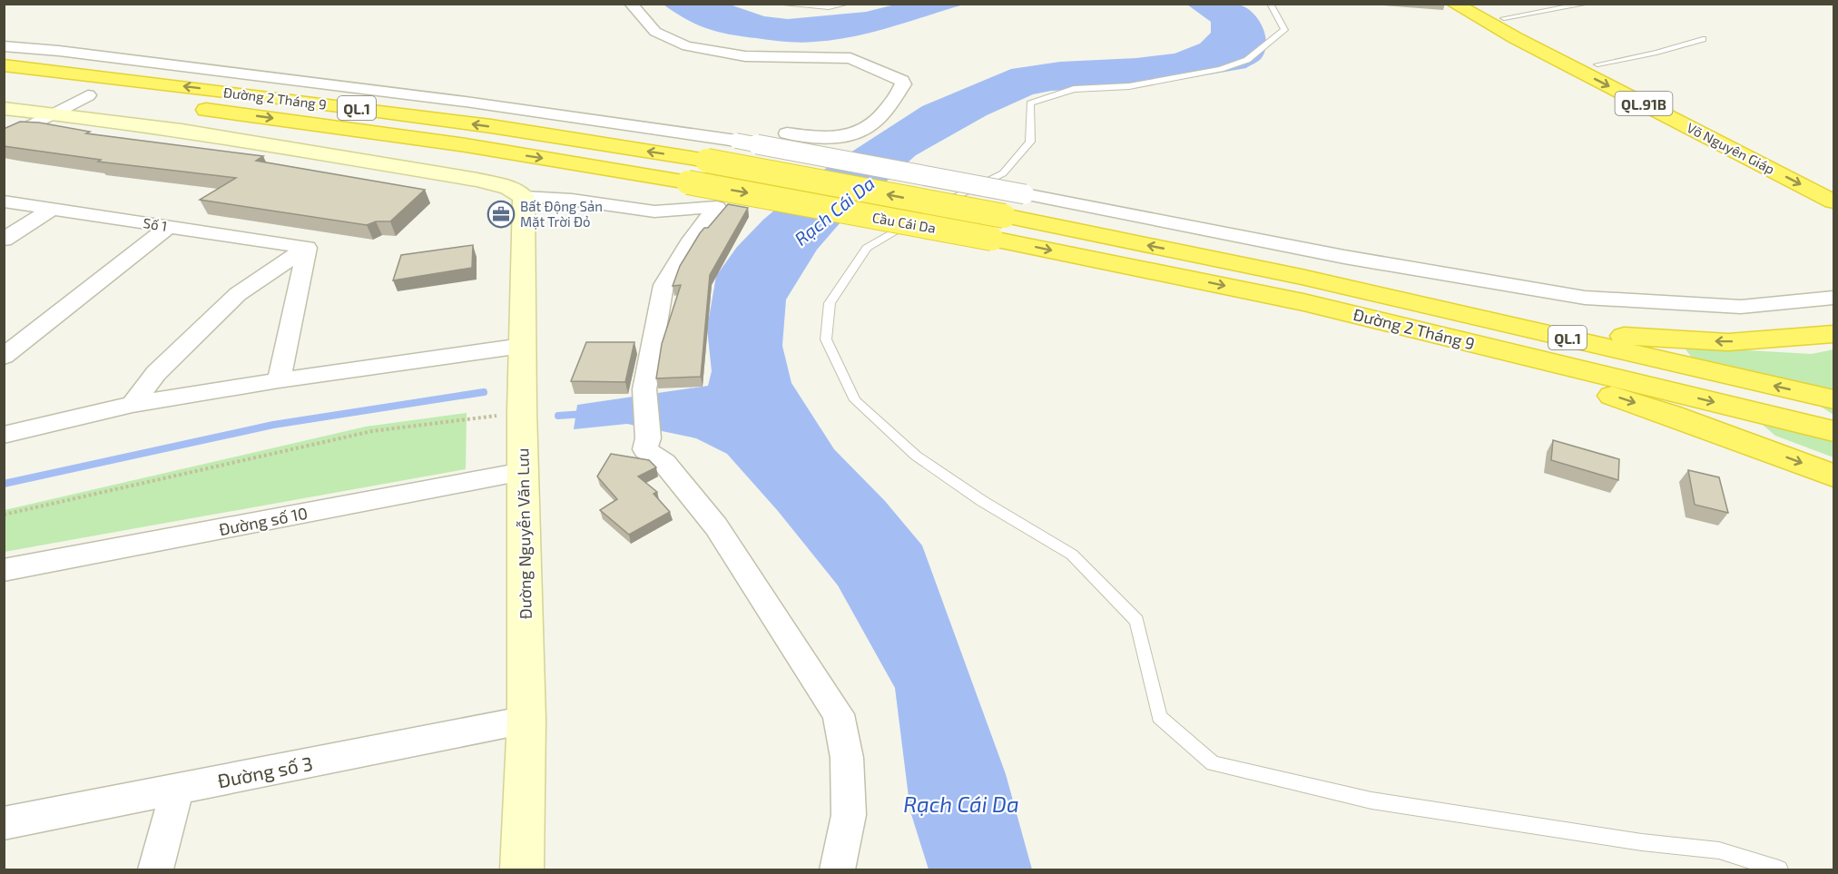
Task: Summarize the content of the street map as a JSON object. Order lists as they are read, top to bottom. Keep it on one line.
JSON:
{"streets":{"highway":["Đường 2 Tháng 9","QL.91B","QL.1","Võ Nguyên Giáp","Cầu Cái Da"],"street":["Số 1","Đường số 10","Đường Nguyễn Văn Lưu","Đường số 3"]},"crossings":[["Đường 2 Tháng 9","Cầu Cái Da"],["Đường số 10","Đường Nguyễn Văn Lưu"],["Đường Nguyễn Văn Lưu","Đường số 3"]],"water":["Rạch Cái Da"],"places":{"office":["Bất Động Sản Mặt Trời Đỏ"]}}
